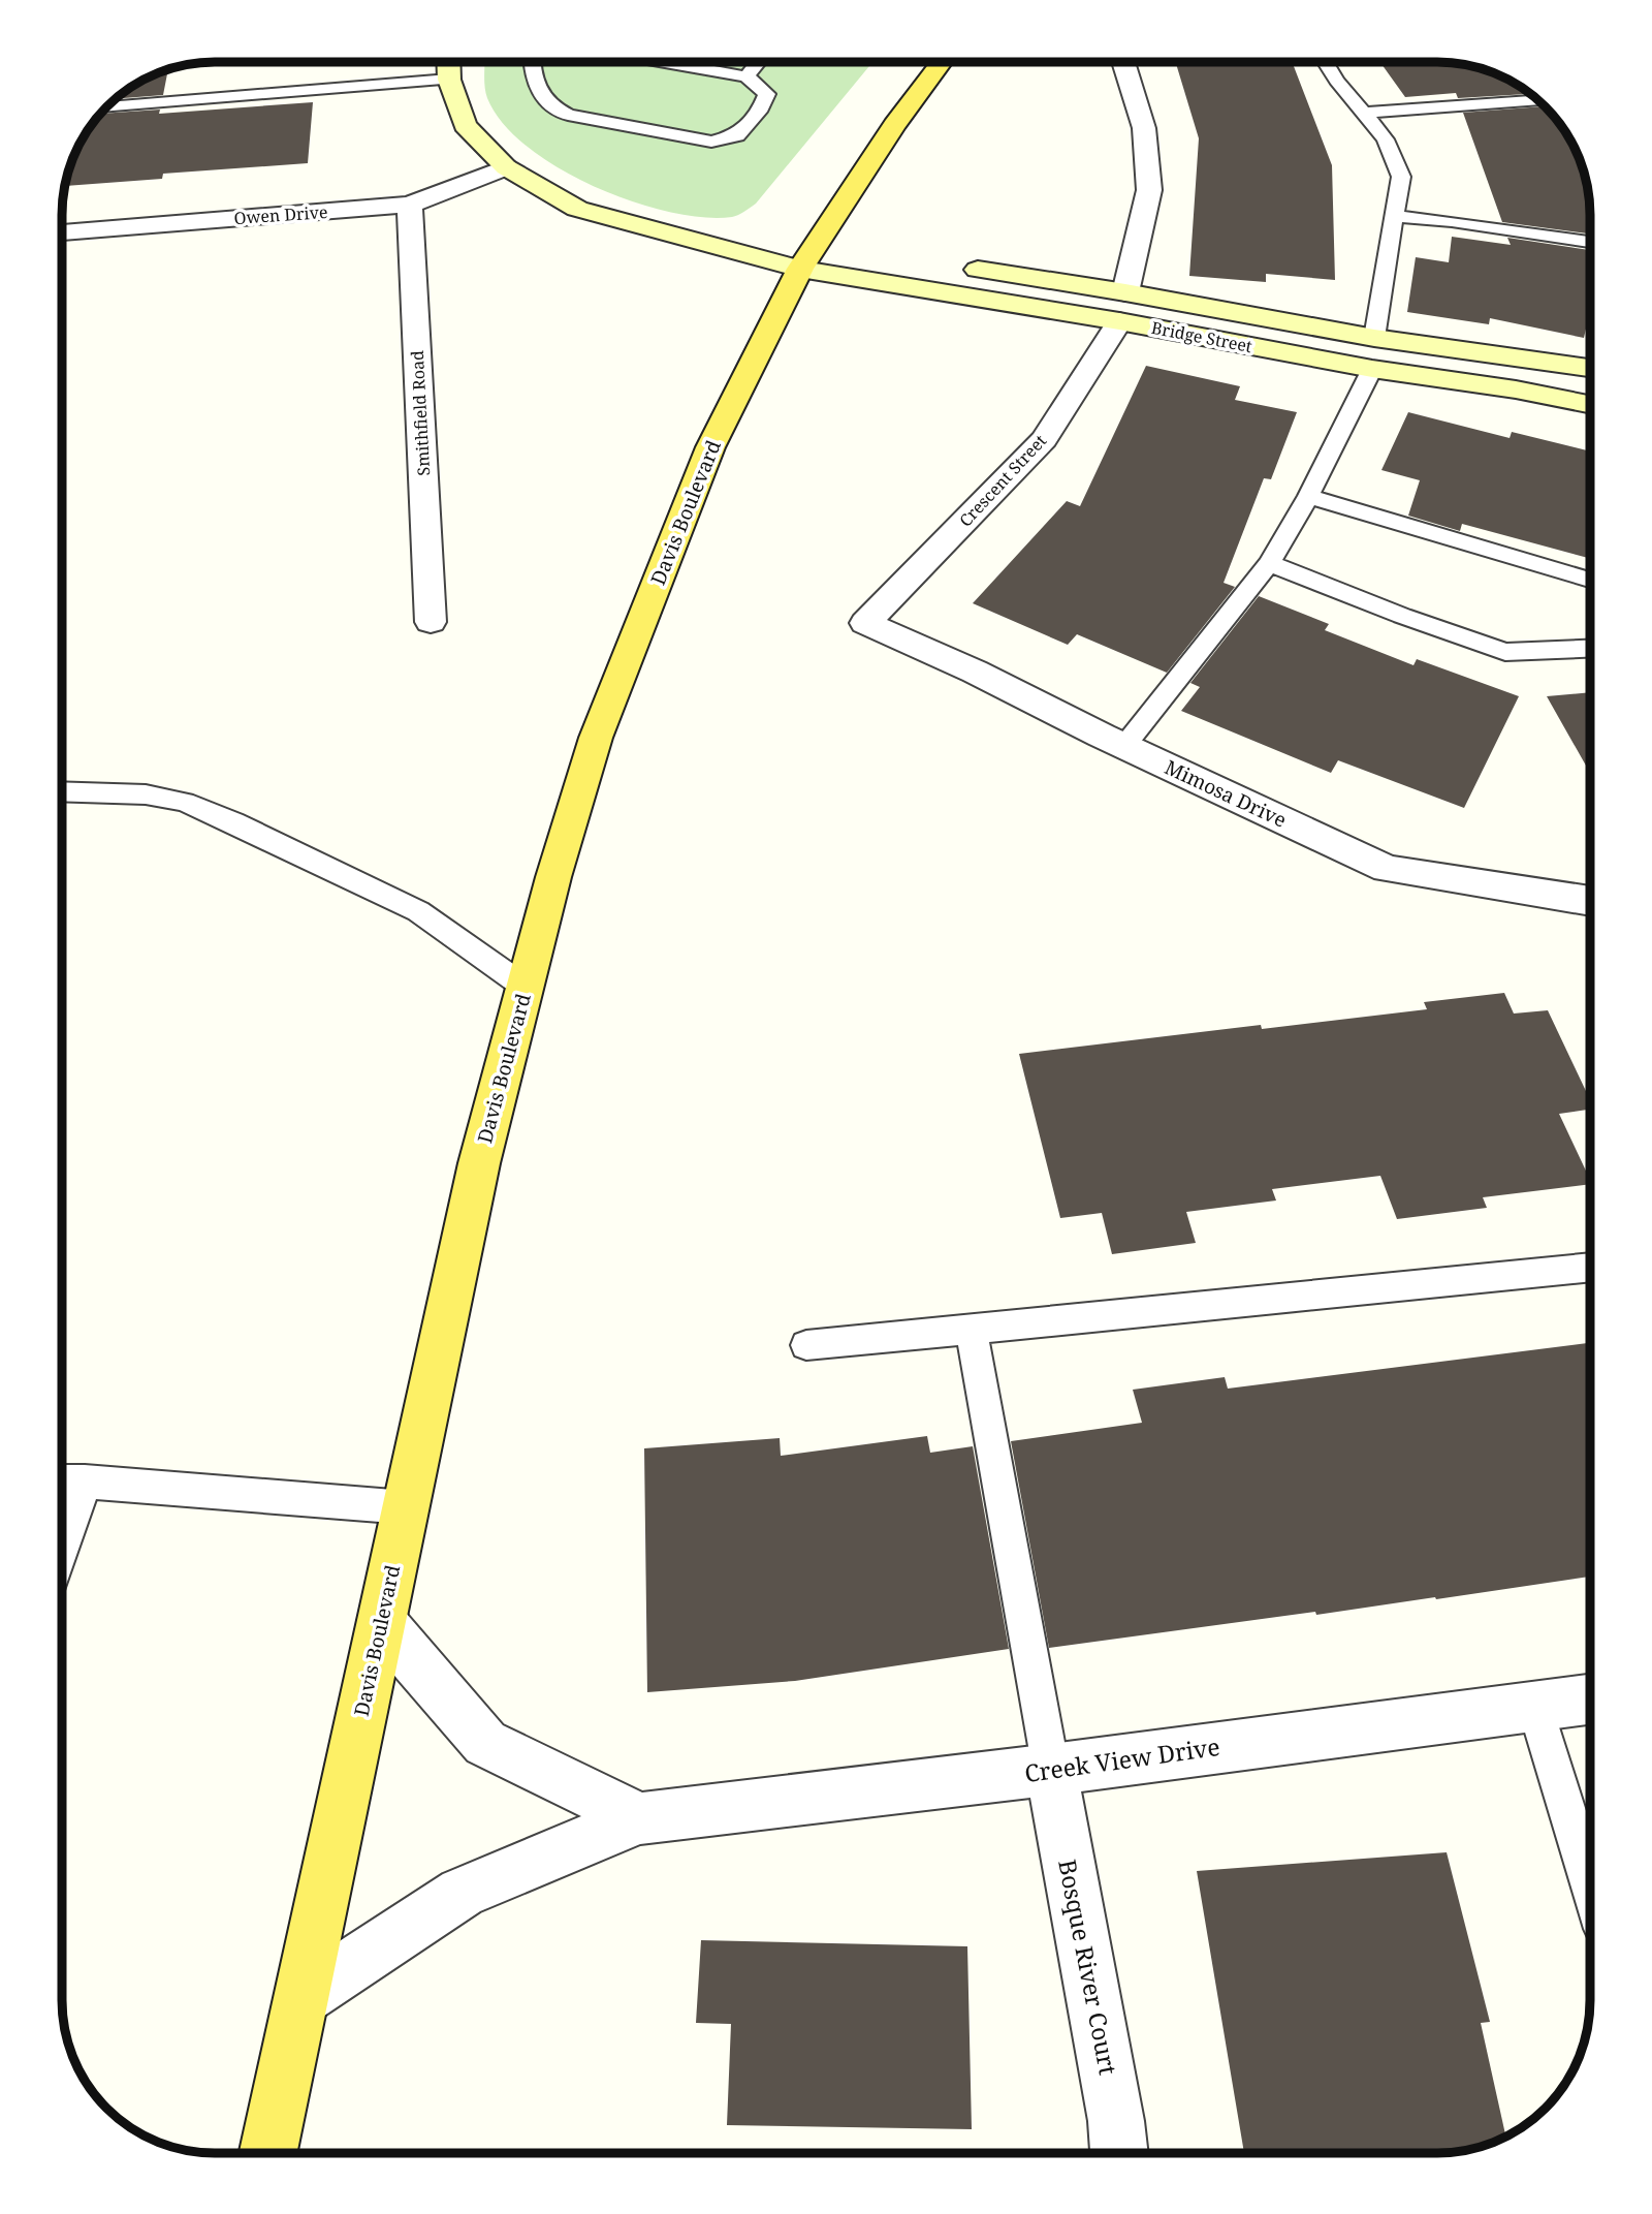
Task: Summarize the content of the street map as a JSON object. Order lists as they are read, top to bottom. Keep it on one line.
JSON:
{"streets":{"main road":["Davis Boulevard"],"street":["Owen Drive","Bridge Street","Smithfield Road","Crescent Street","Mimosa Drive","Creek View Drive","Bosque River Court"]},"crossings":[["Owen Drive","Smithfield Road"],["Bridge Street","Crescent Street"],["Bridge Street","Davis Boulevard"],["Crescent Street","Mimosa Drive"],["Davis Boulevard","Creek View Drive"],["Creek View Drive","Bosque River Court"]]}
